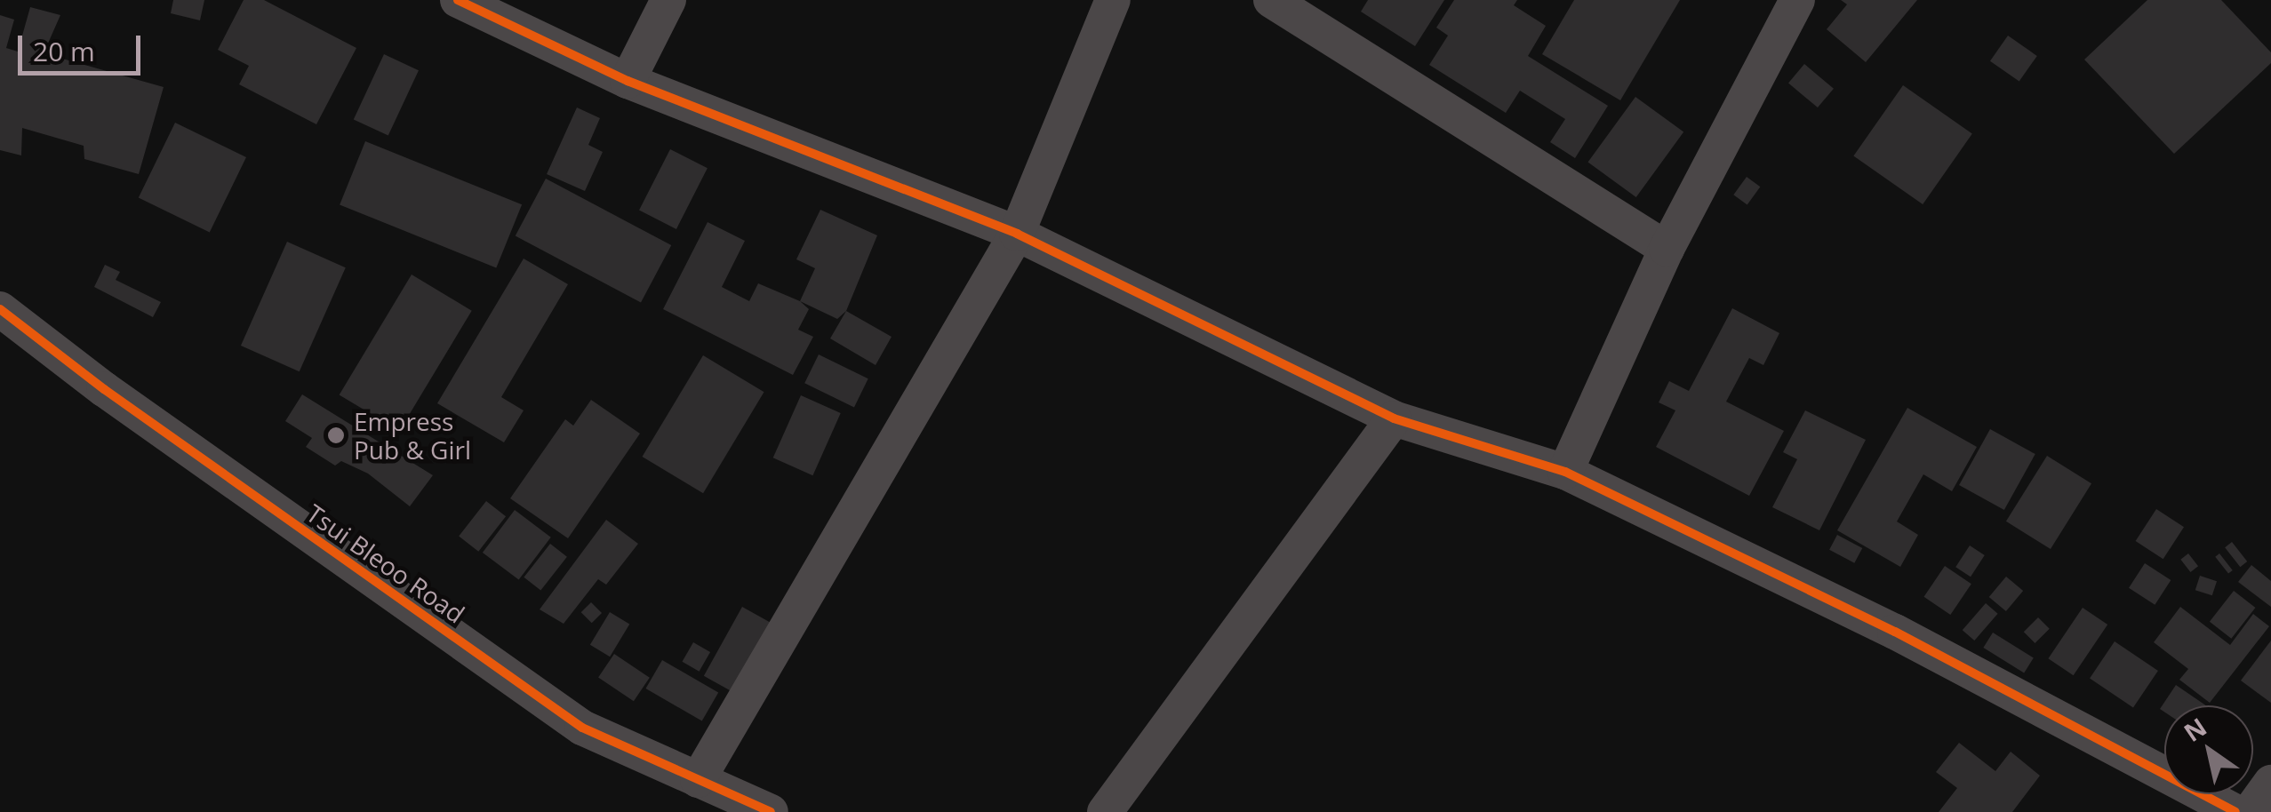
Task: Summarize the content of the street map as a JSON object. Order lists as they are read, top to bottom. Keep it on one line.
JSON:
{"streets":{"street":["Tsui Bleoo Road"]},"places":["Empress Pub & Girl"],"scale_bar":"20 m","north":"top left"}
